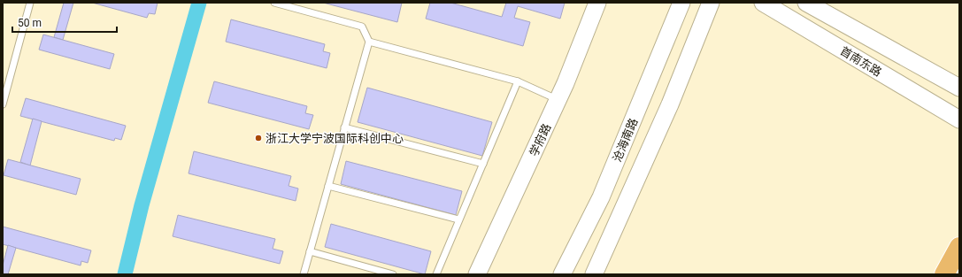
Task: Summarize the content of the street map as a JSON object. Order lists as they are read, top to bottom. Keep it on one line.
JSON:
{"streets":{"main road":["首南东路","学府路","沧海南路"]},"places":["浙江大学宁波国际科创中心"],"scale_bar":"50 m"}
